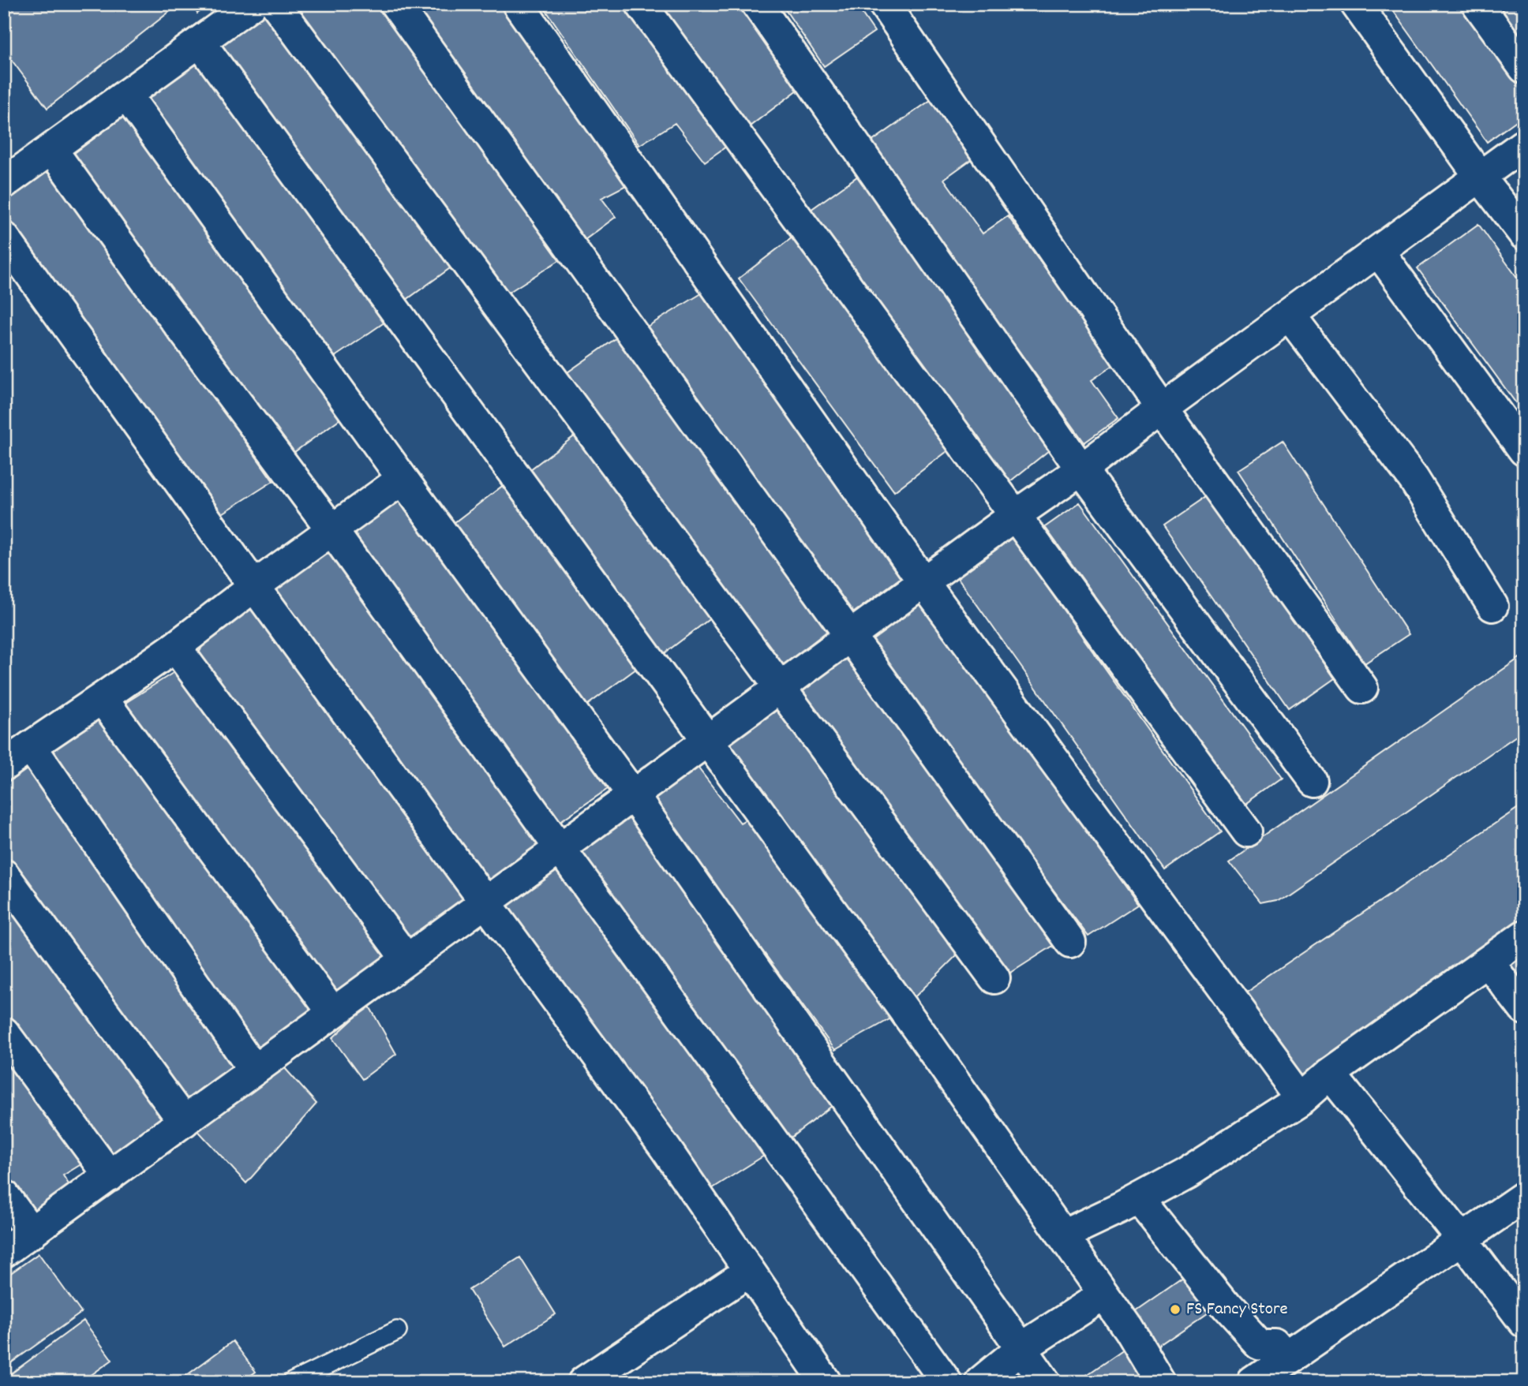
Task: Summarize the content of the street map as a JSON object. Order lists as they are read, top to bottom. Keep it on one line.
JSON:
{"places":["FS Fancy Store"]}
